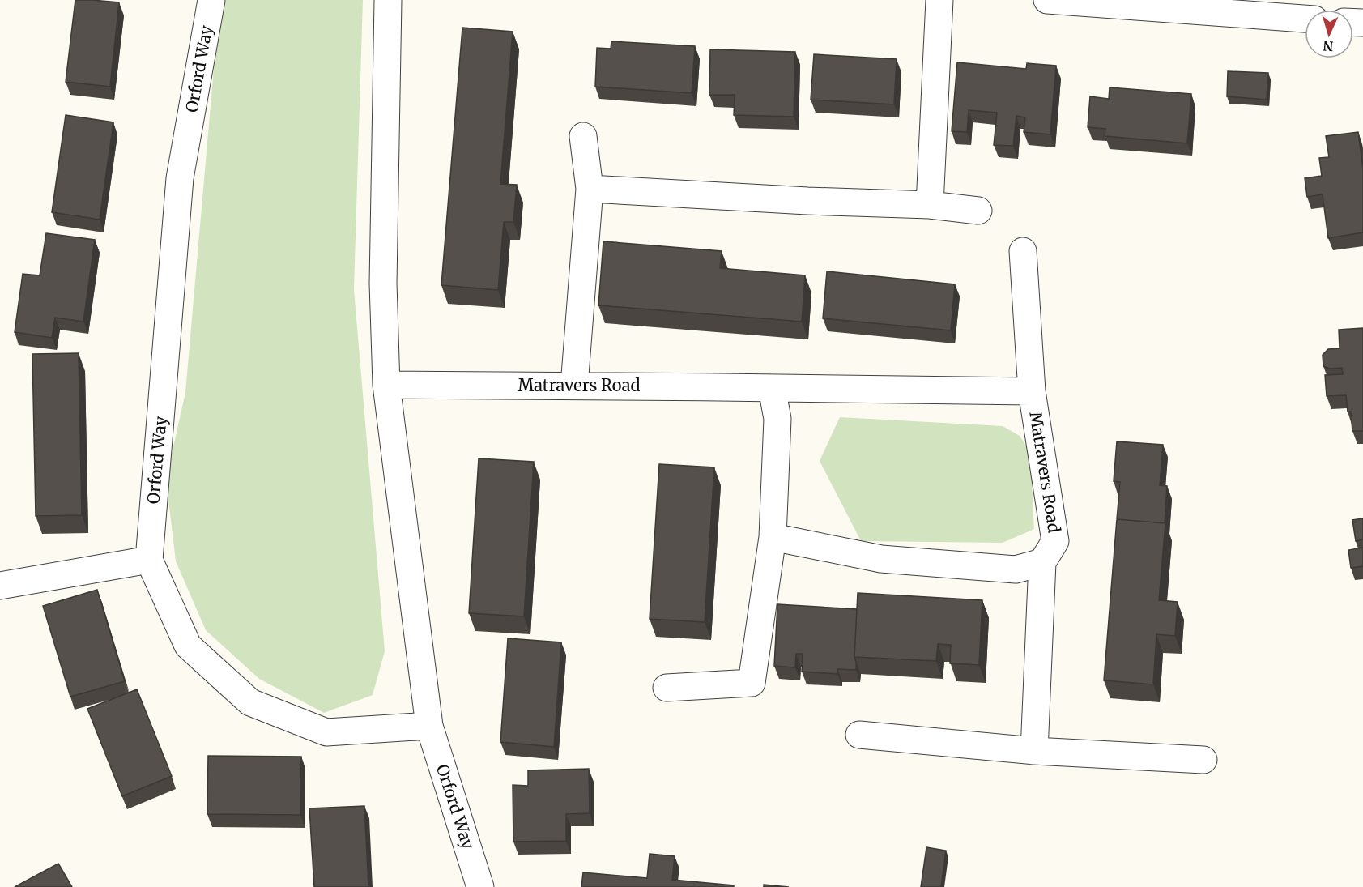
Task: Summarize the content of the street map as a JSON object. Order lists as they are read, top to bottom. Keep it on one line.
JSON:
{"streets":{"street":["Orford Way","Matravers Road"]},"crossings":[["Orford Way","Matravers Road"]],"north":"bottom"}
